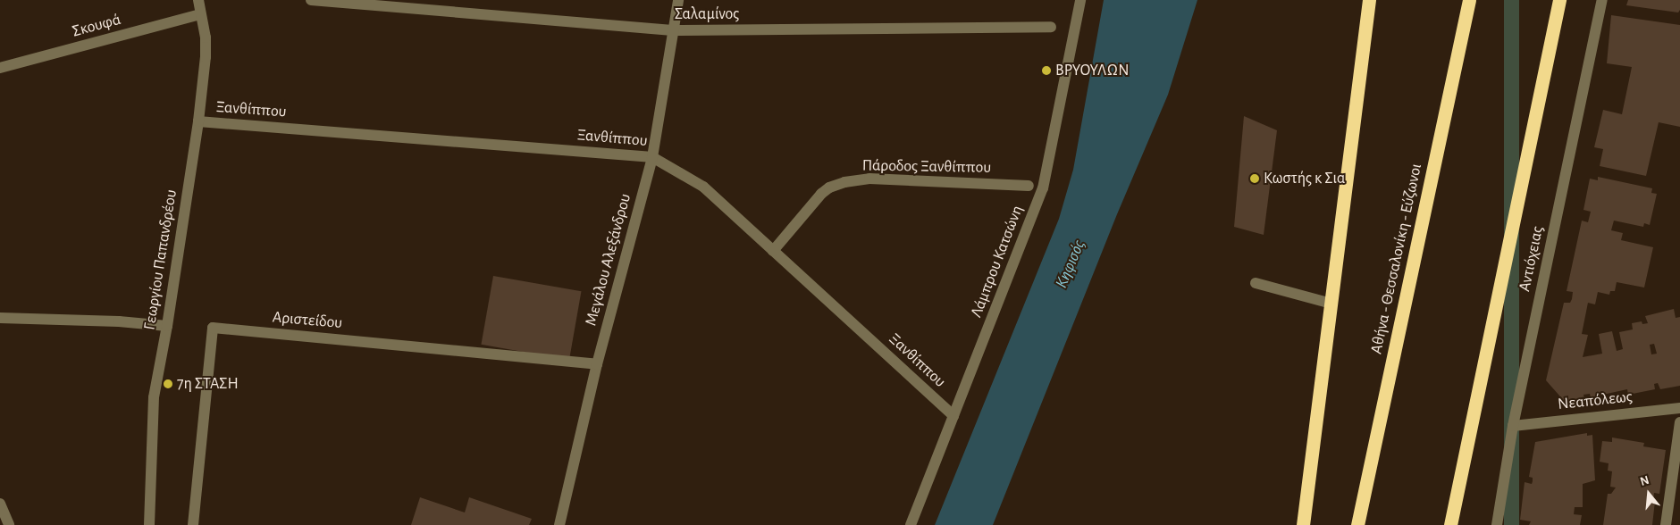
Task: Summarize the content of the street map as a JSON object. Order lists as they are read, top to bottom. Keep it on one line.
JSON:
{"streets":{"highway":["Αθήνα - Θεσσαλονίκη - Εύζωνοι"],"street":["Σαλαμίνος","Σκουφά","Ξανθίππου","Πάροδος Ξανθίππου","Αντιόχειας","Γεωργίου Παπανδρέου","Μεγάλου Αλεξάνδρου","Λάμπρου Κατσώνη","Αριστείδου","Νεαπόλεως"]},"crossings":[["Σαλαμίνος","Μεγάλου Αλεξάνδρου"],["Σκουφά","Γεωργίου Παπανδρέου"],["Ξανθίππου","Πάροδος Ξανθίππου"],["Ξανθίππου","Γεωργίου Παπανδρέου"],["Ξανθίππου","Μεγάλου Αλεξάνδρου"],["Ξανθίππου","Λάμπρου Κατσώνη"],["Αντιόχειας","Νεαπόλεως"],["Μεγάλου Αλεξάνδρου","Αριστείδου"]],"water":["Κηφισός"],"places":["ΒΡΥΟΥΛΩΝ","Κωστής κ Σια","7η ΣΤΑΣΗ"],"north":"top"}
